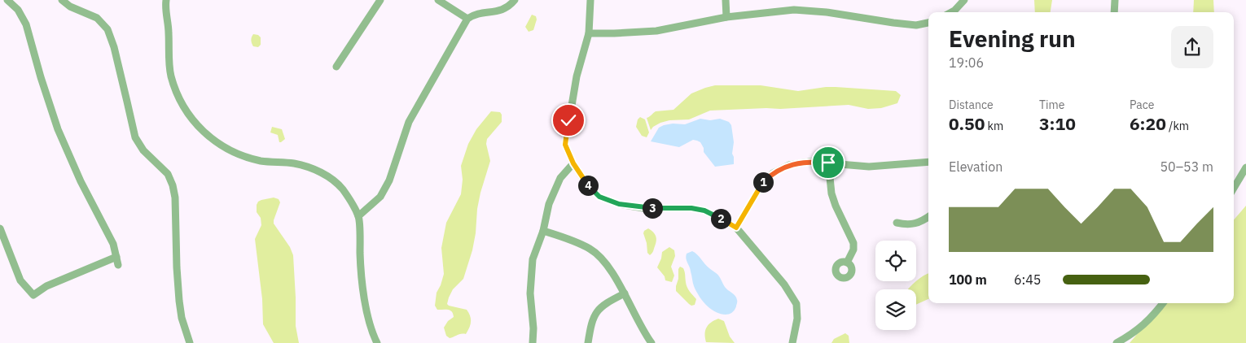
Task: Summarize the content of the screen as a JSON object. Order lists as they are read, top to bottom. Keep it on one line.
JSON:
{"page":{"heading":["Evening run","19:06"],"stats":[["Distance","0.50 km"],["Time","3:10"],["Pace","6:20 /km"]],"chart":["Elevation","50–53 m"],"pins":["1","4","3","2"],"list":[{"name":"100 m","note":"6:45"}]}}
